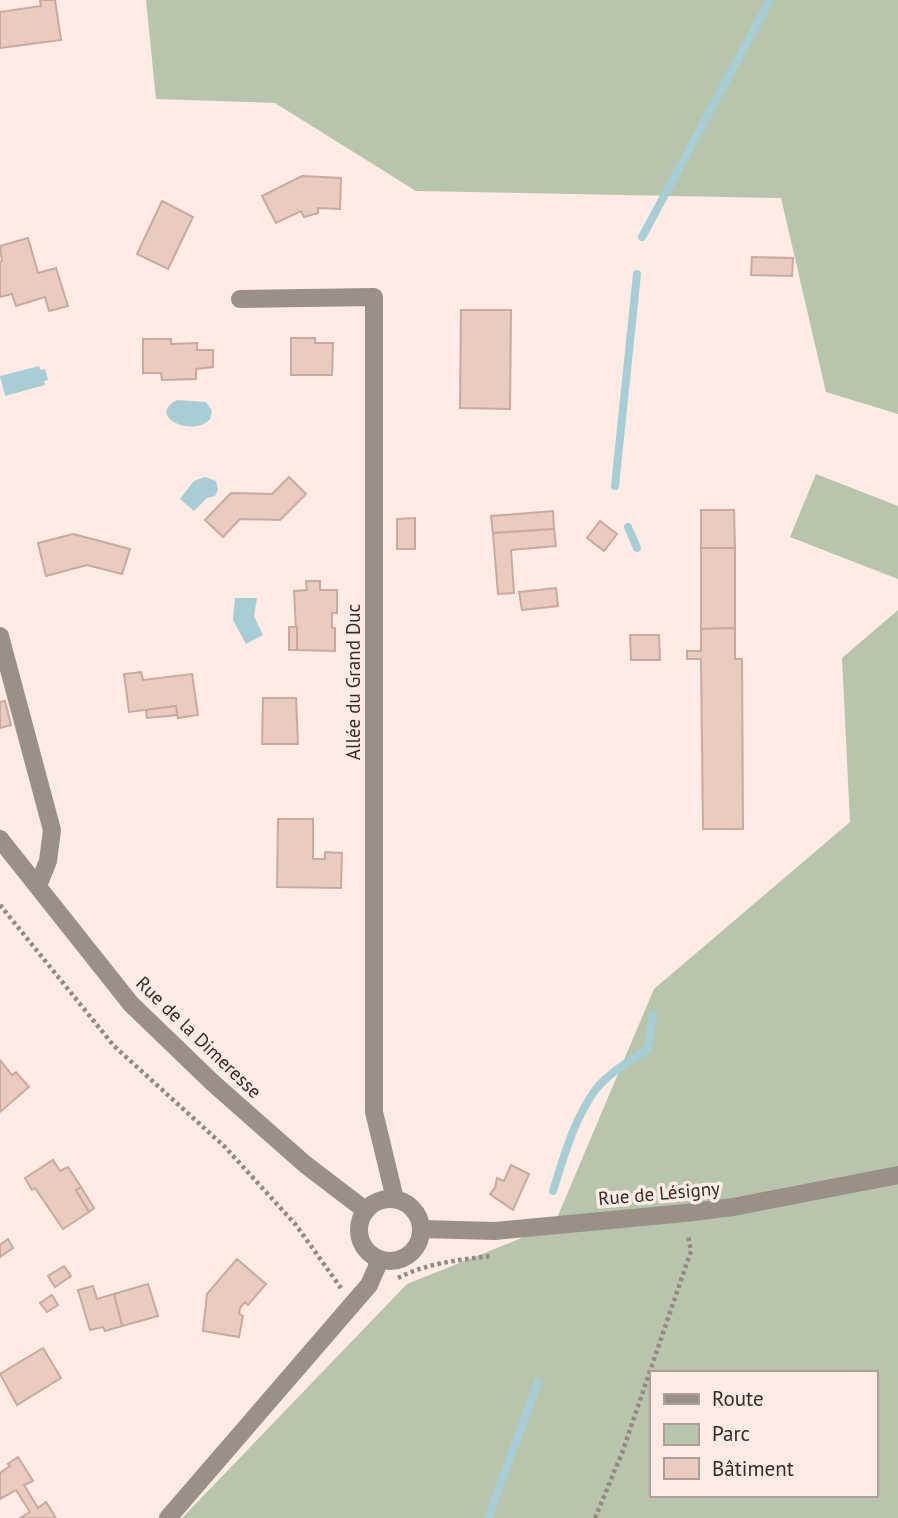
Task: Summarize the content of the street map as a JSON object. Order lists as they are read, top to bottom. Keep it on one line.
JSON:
{"streets":{"street":["Allée du Grand Duc","Rue de la Dimeresse","Rue de Lésigny"]},"crossings":[["Allée du Grand Duc","Rue de la Dimeresse"],["Allée du Grand Duc","Rue de Lésigny"],["Rue de la Dimeresse","Rue de Lésigny"]],"legend":["Route","Parc","Bâtiment"]}
